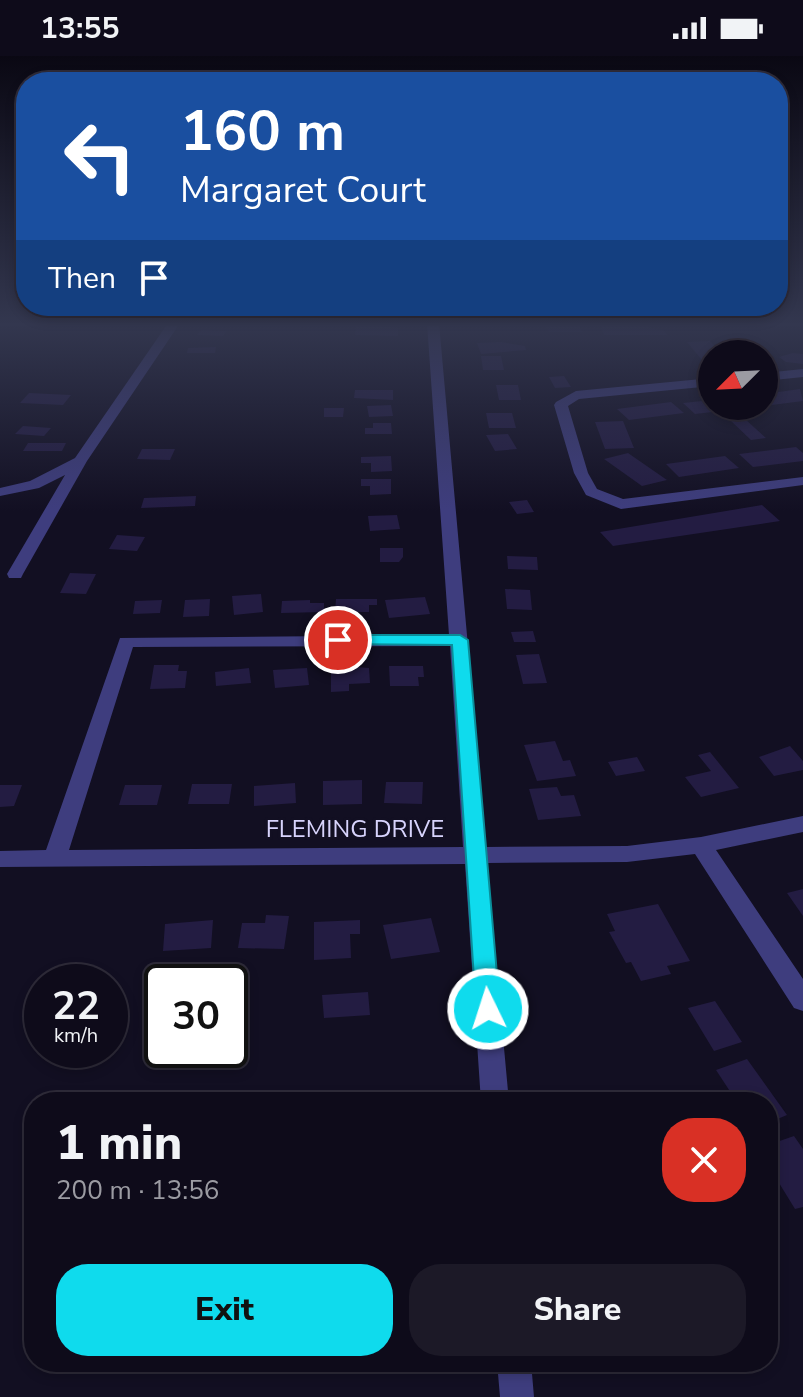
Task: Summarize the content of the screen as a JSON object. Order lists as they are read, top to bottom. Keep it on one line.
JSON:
{"streets":{"street":["FLEMING DRIVE"]},"north":"bottom left","page":{"status":"13:55","turn":["160 m","Margaret Court"],"then":"Then","speed":"22 km/h","limit":"30","heading":["1 min","200 m · 13:56"],"buttons":["Exit","Share"]}}
